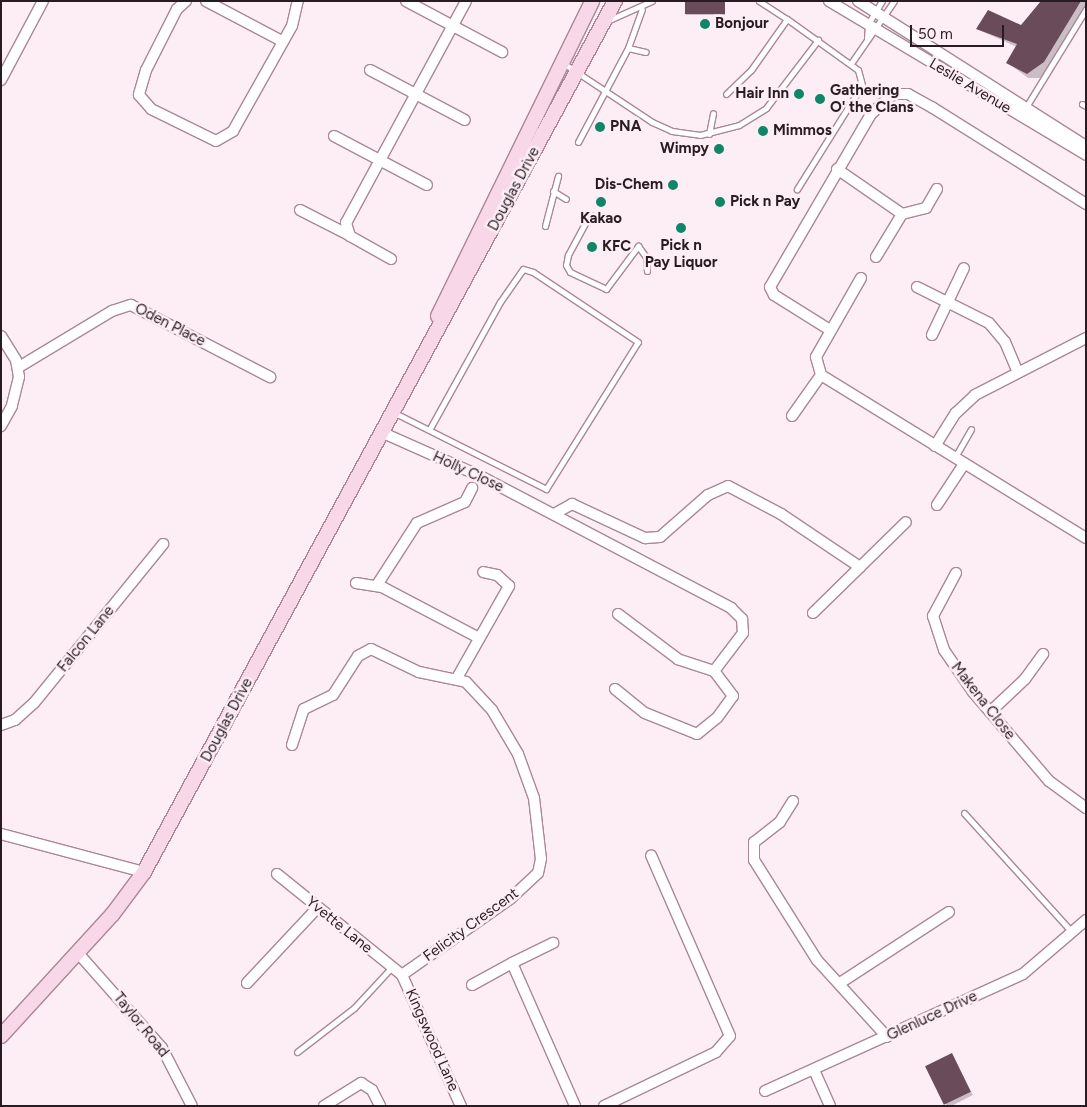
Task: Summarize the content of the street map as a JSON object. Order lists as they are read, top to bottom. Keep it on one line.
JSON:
{"streets":{"street":["Leslie Avenue","Douglas Drive","Oden Place","Holly Close","Falcon Lane","Makena Close","Yvette Lane","Felicity Crescent","Glenluce Drive","Taylor Road","Kingswood Lane"]},"crossings":[["Douglas Drive","Holly Close"],["Douglas Drive","Taylor Road"],["Yvette Lane","Felicity Crescent"],["Yvette Lane","Kingswood Lane"],["Felicity Crescent","Kingswood Lane"]],"places":["Bonjour","Hair Inn","Gathering O' the Clans","PNA","Mimmos","Wimpy","Dis-Chem","Kakao","Pick n Pay","Pick n Pay Liquor","KFC"],"scale_bar":"50 m"}
